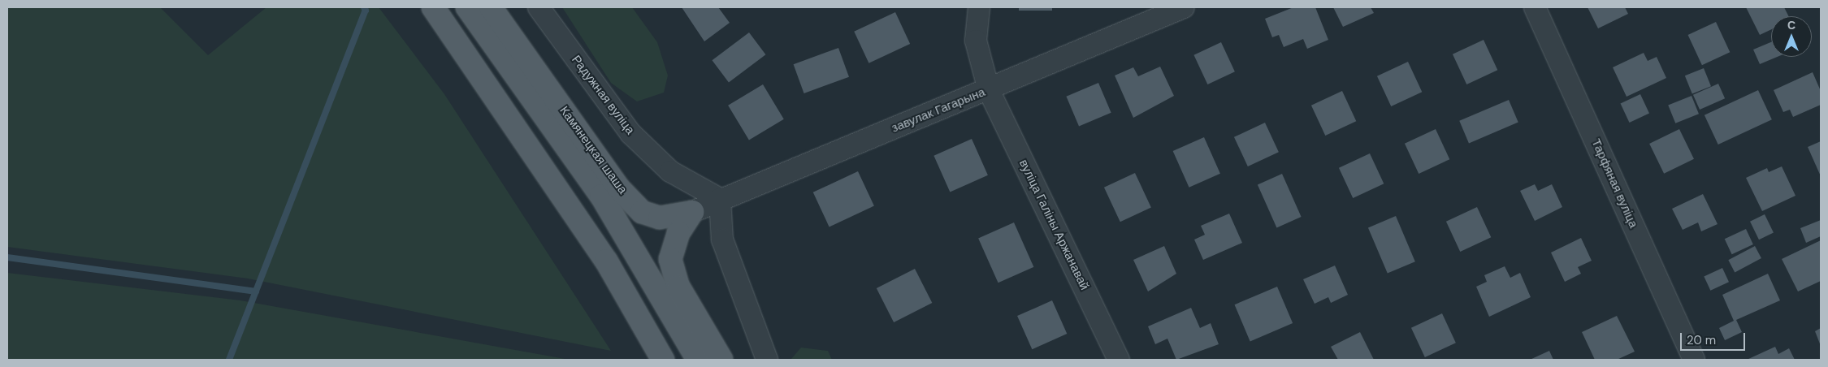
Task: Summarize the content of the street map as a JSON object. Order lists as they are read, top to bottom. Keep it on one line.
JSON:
{"streets":{"main road":["Камянецкая шаша"],"street":["Радужная вуліца","завулак Гагарына","Тарфяная вуліца","вуліца Галіны Аржанавай"]},"crossings":[["Радужная вуліца","завулак Гагарына"],["завулак Гагарына","Камянецкая шаша"],["завулак Гагарына","вуліца Галіны Аржанавай"]],"scale_bar":"20 m","north":"top"}
